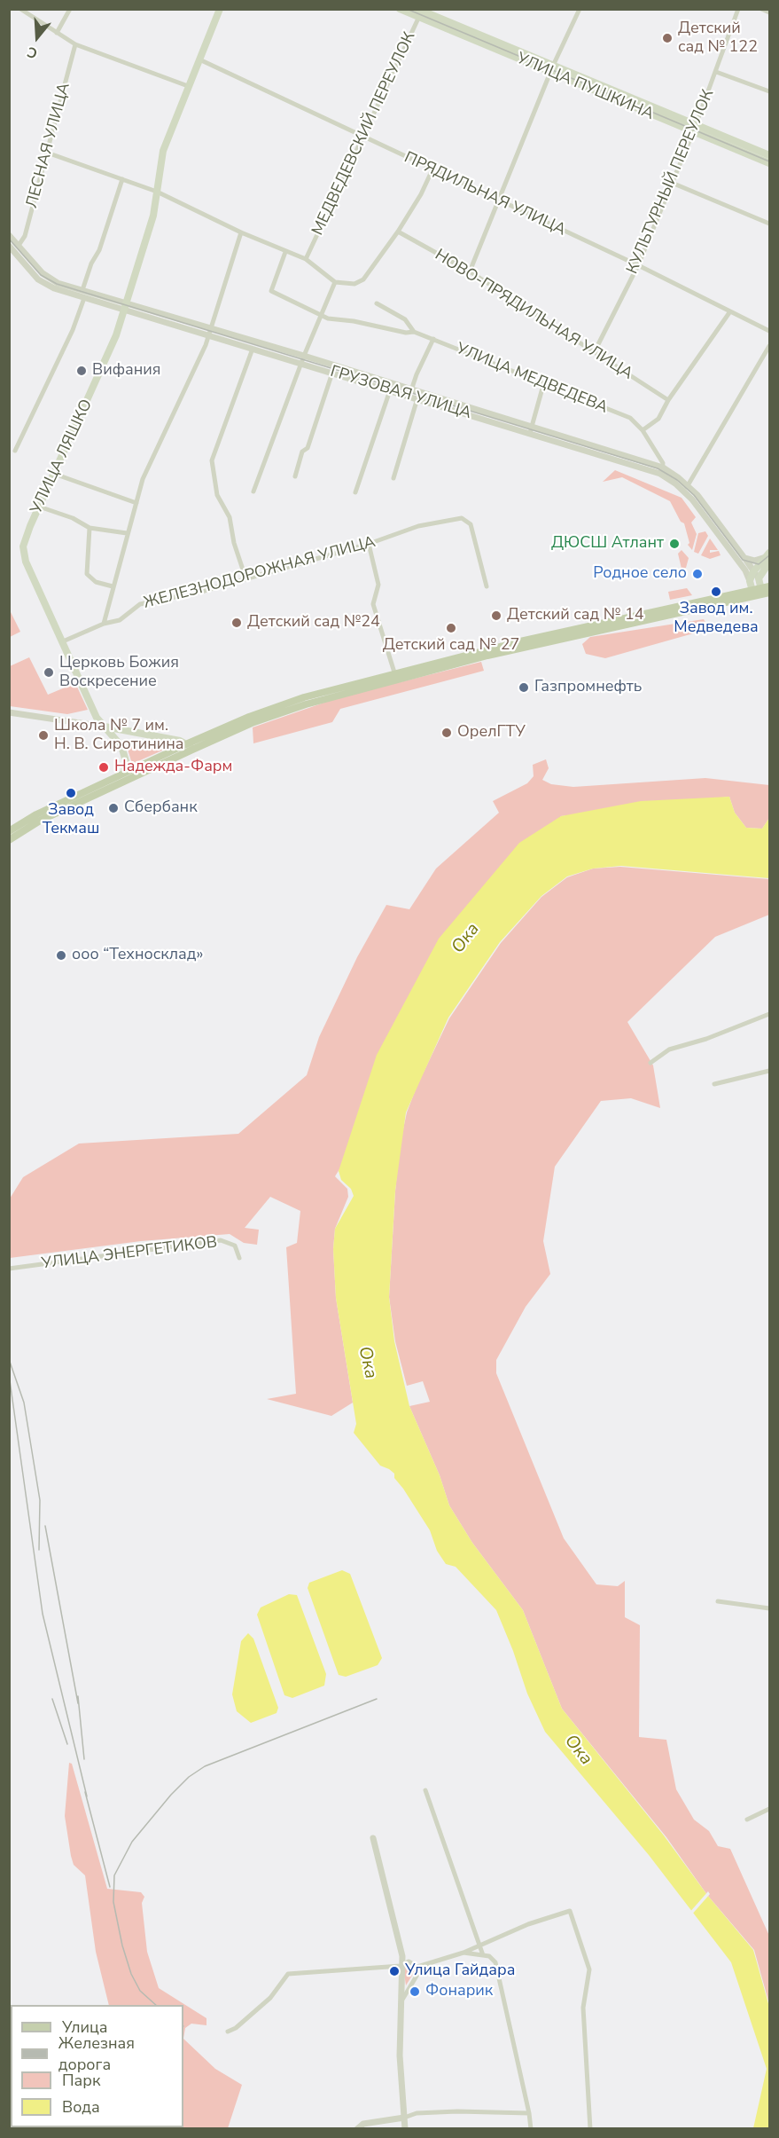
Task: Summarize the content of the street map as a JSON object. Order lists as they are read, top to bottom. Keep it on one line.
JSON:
{"streets":{"main road":["УЛИЦА ПУШКИНА","ГРУЗОВАЯ УЛИЦА","УЛИЦА ЛЯШКО"],"street":["МЕДВЕДЕВСКИЙ ПЕРЕУЛОК","ЛЕСНАЯ УЛИЦА","КУЛЬТУРНЫЙ ПЕРЕУЛОК","ПРЯДИЛЬНАЯ УЛИЦА","НОВО-ПРЯДИЛЬНАЯ УЛИЦА","УЛИЦА МЕДВЕДЕВА","ЖЕЛЕЗНОДОРОЖНАЯ УЛИЦА","УЛИЦА ЭНЕРГЕТИКОВ"]},"crossings":[["УЛИЦА ПУШКИНА","МЕДВЕДЕВСКИЙ ПЕРЕУЛОК"],["УЛИЦА ПУШКИНА","КУЛЬТУРНЫЙ ПЕРЕУЛОК"],["МЕДВЕДЕВСКИЙ ПЕРЕУЛОК","ПРЯДИЛЬНАЯ УЛИЦА"],["ЛЕСНАЯ УЛИЦА","ГРУЗОВАЯ УЛИЦА"],["КУЛЬТУРНЫЙ ПЕРЕУЛОК","ПРЯДИЛЬНАЯ УЛИЦА"],["КУЛЬТУРНЫЙ ПЕРЕУЛОК","НОВО-ПРЯДИЛЬНАЯ УЛИЦА"],["ПРЯДИЛЬНАЯ УЛИЦА","УЛИЦА ЛЯШКО"],["УЛИЦА МЕДВЕДЕВА","ГРУЗОВАЯ УЛИЦА"],["ГРУЗОВАЯ УЛИЦА","УЛИЦА ЛЯШКО"],["УЛИЦА ЛЯШКО","ЖЕЛЕЗНОДОРОЖНАЯ УЛИЦА"]],"water":["Ока"],"places":["Детский сад № 122","Вифания","ДЮСШ Атлант","Родное село","Завод им. Медведева","Детский сад № 14","Детский сад №24","Детский сад № 27","Церковь Божия Воскресение","Газпромнефть","ОрелГТУ","Школа № 7 им. Н. В. Сиротинина","Надежда-Фарм","Завод Текмаш","Сбербанк","ооо “Техносклад»","Улица Гайдара","Фонарик"],"legend":["Улица","Железная дорога","Парк","Вода"],"north":"bottom"}
